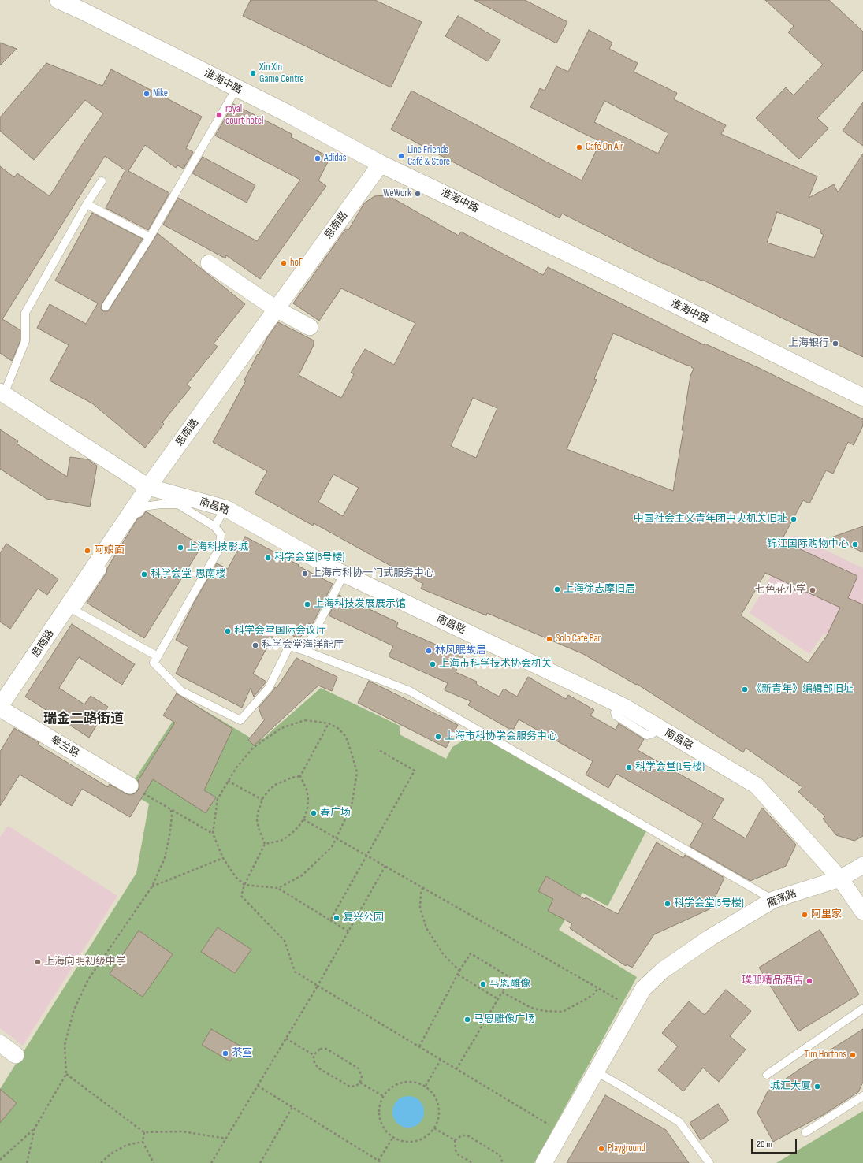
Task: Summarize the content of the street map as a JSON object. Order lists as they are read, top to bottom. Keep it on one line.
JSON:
{"streets":{"main road":["淮海中路"],"street":["思南路","南昌路","皋兰路","雁荡路"]},"crossings":[["淮海中路","思南路"],["思南路","南昌路"],["思南路","皋兰路"],["南昌路","雁荡路"]],"districts":["瑞金二路街道"],"places":["Xin Xin Game Centre","Nike","royal court hôtel","Café On Air","Line Friends Café & Store","Adidas","WeWork","hoF","上海银行","中国社会主义青年团中央机关旧址","锦江国际购物中心","上海科技影城","阿娘面","科学会堂(8号楼)","上海市科协一门式服务中心","科学会堂-思南楼","上海徐志摩旧居","七色花小学","上海科技发展展示馆","科学会堂国际会议厅","Solo Cafe Bar","科学会堂海洋能厅","林风眠故居","上海市科学技术协会机关","《新青年》编辑部旧址","上海市科协学会服务中心","科学会堂(1号楼)","春广场","科学会堂(5号楼)","阿里家","复兴公园","上海向明初级中学","璞邸精品酒店","马恩雕像","马恩雕像广场","茶室","Tim Hortons","城汇大厦","Playground"],"scale_bar":"20 m"}
